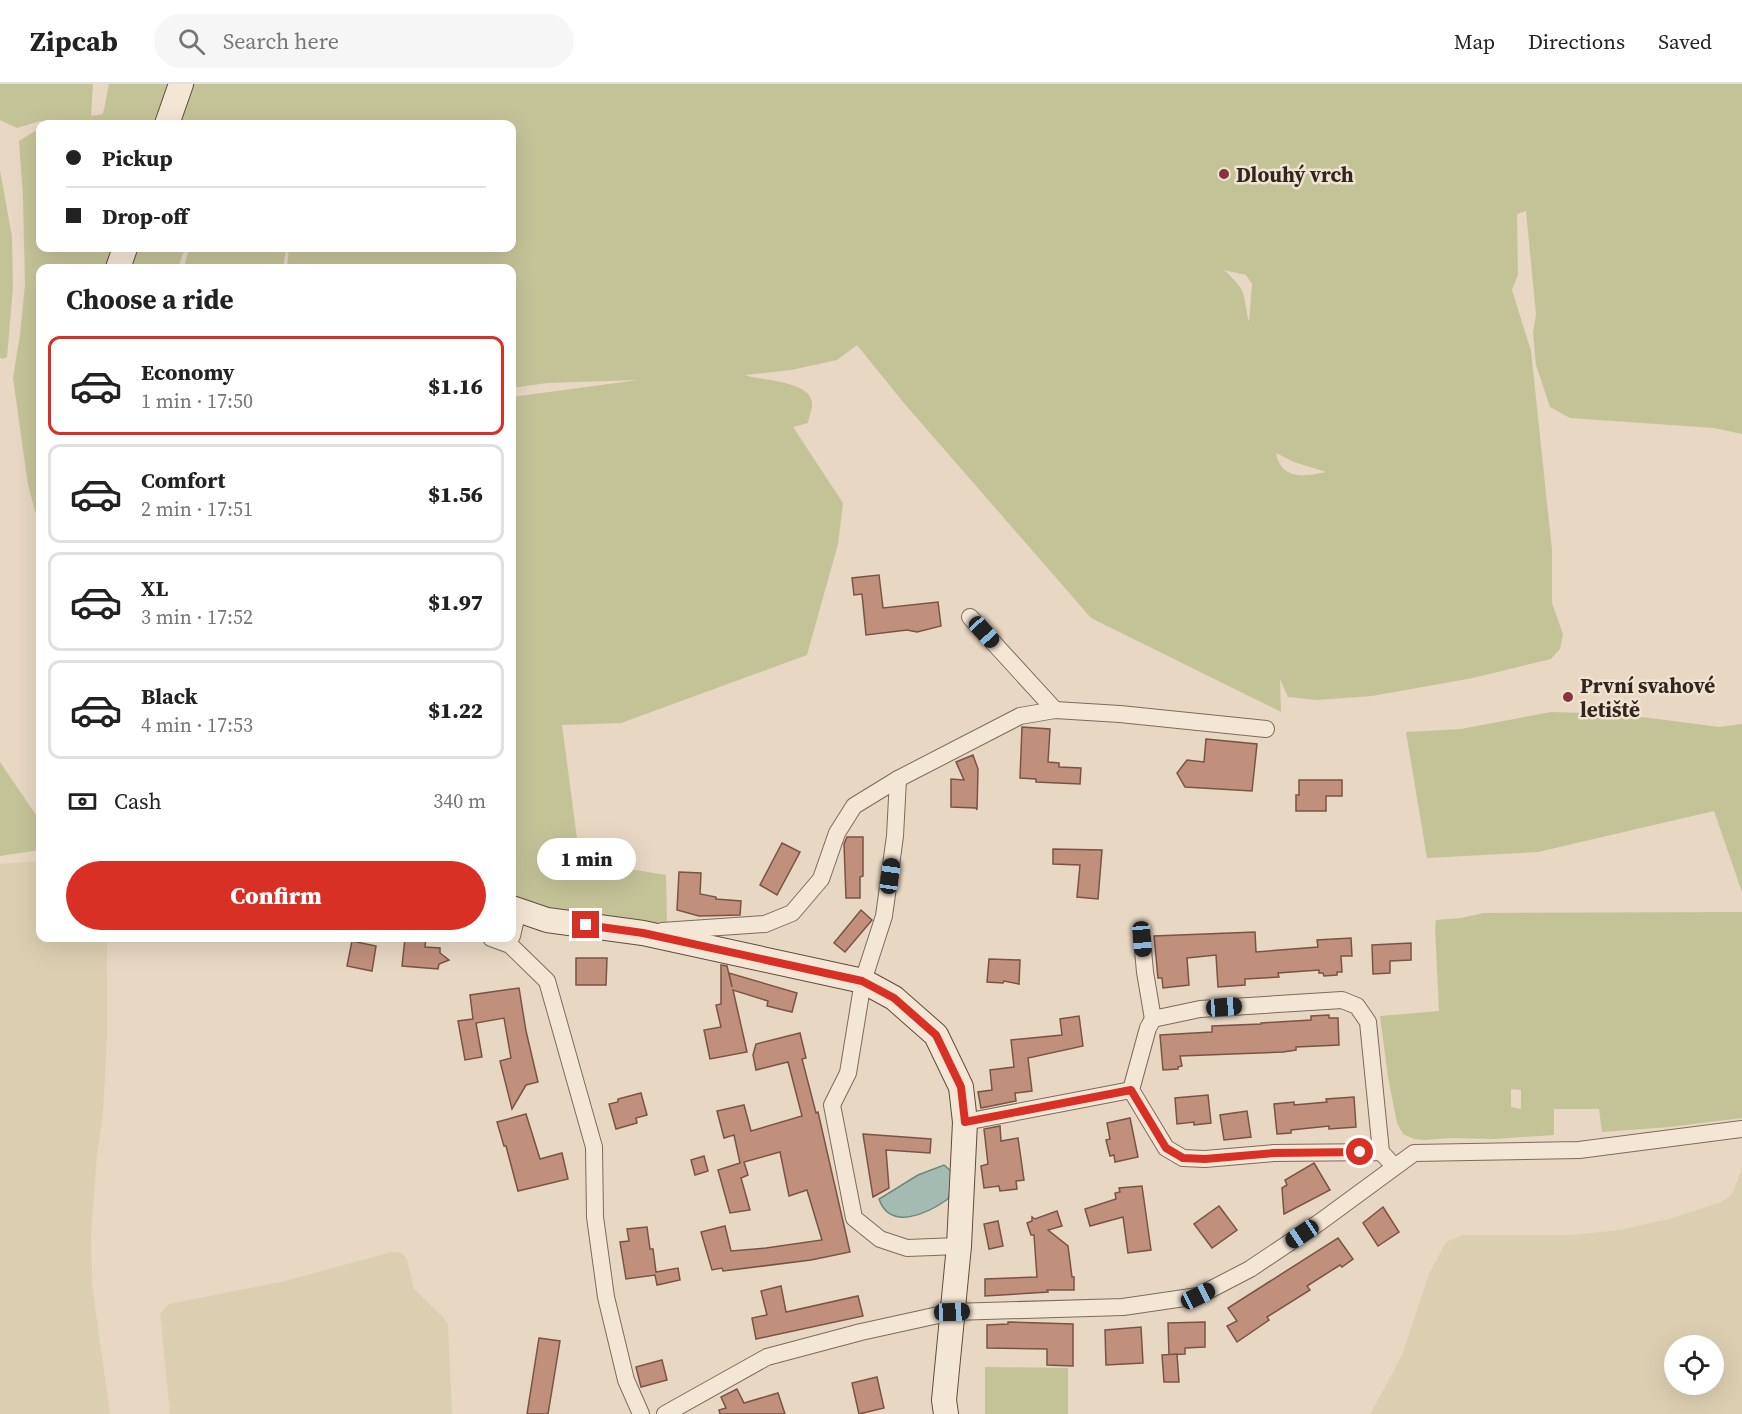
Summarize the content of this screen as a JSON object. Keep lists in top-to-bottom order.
{
  "places": ["Dlouhý vrch", "První svahové letiště"],
  "page": {
    "header": "Zipcab",
    "search": "Search here",
    "nav": ["Map", "Directions", "Saved"],
    "banner": ["Pickup", "Drop-off"],
    "heading": "Choose a ride",
    "list": [
      {
        "name": "Economy",
        "note": "1 min · 17:50",
        "value": "$1.16"
      },
      {
        "name": "Comfort",
        "note": "2 min · 17:51",
        "value": "$1.56"
      },
      {
        "name": "XL",
        "note": "3 min · 17:52",
        "value": "$1.97"
      },
      {
        "name": "Black",
        "note": "4 min · 17:53",
        "value": "$1.22"
      }
    ],
    "pay": ["Cash", "340 m"],
    "bubble": "1 min",
    "buttons": "Confirm"
  }
}
